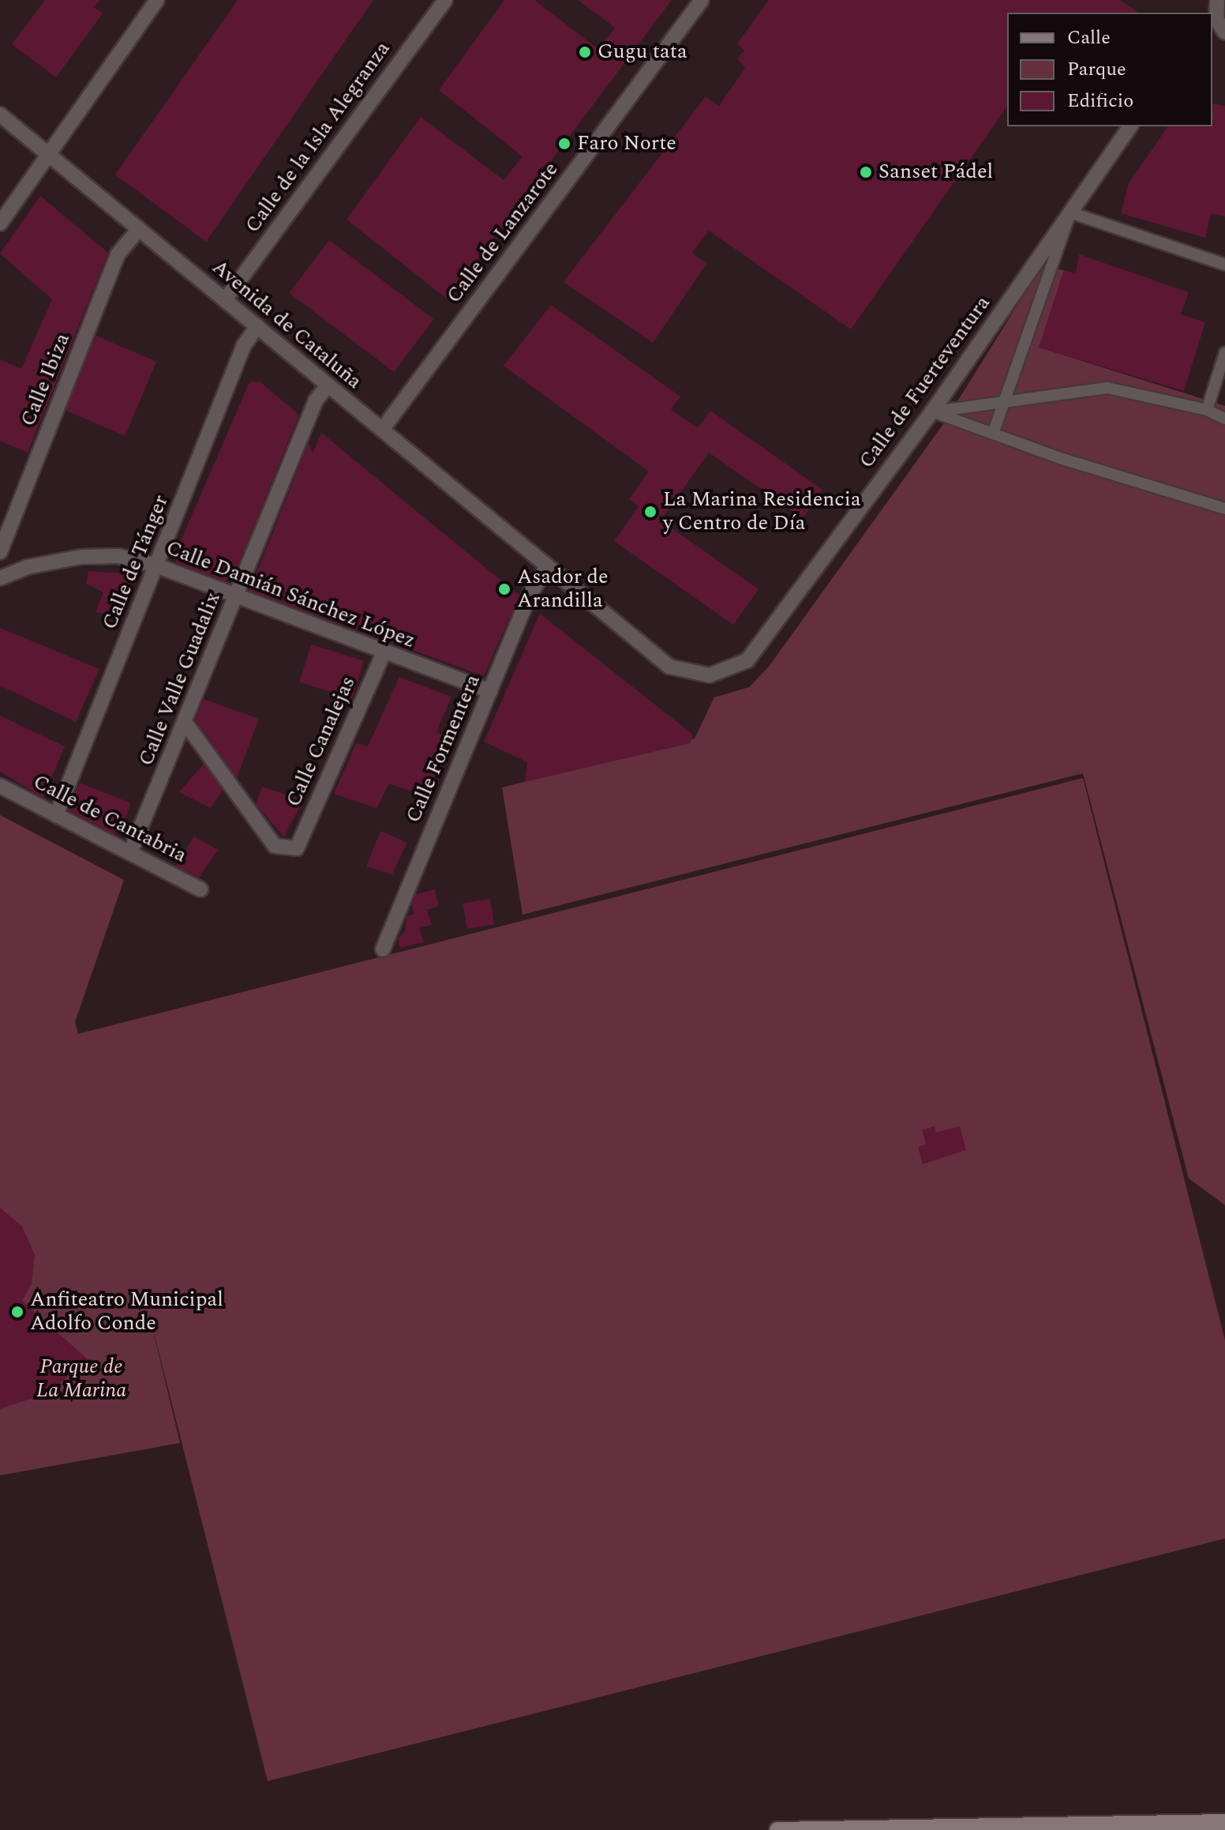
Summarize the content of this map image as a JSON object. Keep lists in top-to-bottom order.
{
  "streets": {
    "street": [
      "Calle de la Isla Alegranza",
      "Calle de Lanzarote",
      "Avenida de Cataluña",
      "Calle Ibiza",
      "Calle de Fuerteventura",
      "Calle de Tánger",
      "Calle Damián Sánchez López",
      "Calle Valle Guadalix",
      "Calle Canalejas",
      "Calle Formentera",
      "Calle de Cantabria"
    ]
  },
  "crossings": [
    ["Calle de la Isla Alegranza", "Avenida de Cataluña"],
    ["Calle de Lanzarote", "Avenida de Cataluña"],
    ["Avenida de Cataluña", "Calle Ibiza"],
    ["Avenida de Cataluña", "Calle de Fuerteventura"],
    ["Avenida de Cataluña", "Calle de Tánger"],
    ["Avenida de Cataluña", "Calle Valle Guadalix"],
    ["Avenida de Cataluña", "Calle Formentera"],
    ["Calle de Tánger", "Calle Damián Sánchez López"],
    ["Calle de Tánger", "Calle de Cantabria"],
    ["Calle Damián Sánchez López", "Calle Valle Guadalix"],
    ["Calle Damián Sánchez López", "Calle Canalejas"],
    ["Calle Damián Sánchez López", "Calle Formentera"],
    ["Calle Valle Guadalix", "Calle Canalejas"],
    ["Calle Valle Guadalix", "Calle de Cantabria"]
  ],
  "parks": ["Parque de La Marina"],
  "places": [
    "Gugu tata",
    "Faro Norte",
    "Sanset Pádel",
    "La Marina Residencia y Centro de Día",
    "Asador de Arandilla",
    "Anfiteatro Municipal Adolfo Conde"
  ],
  "legend": ["Calle", "Parque", "Edificio"]
}
